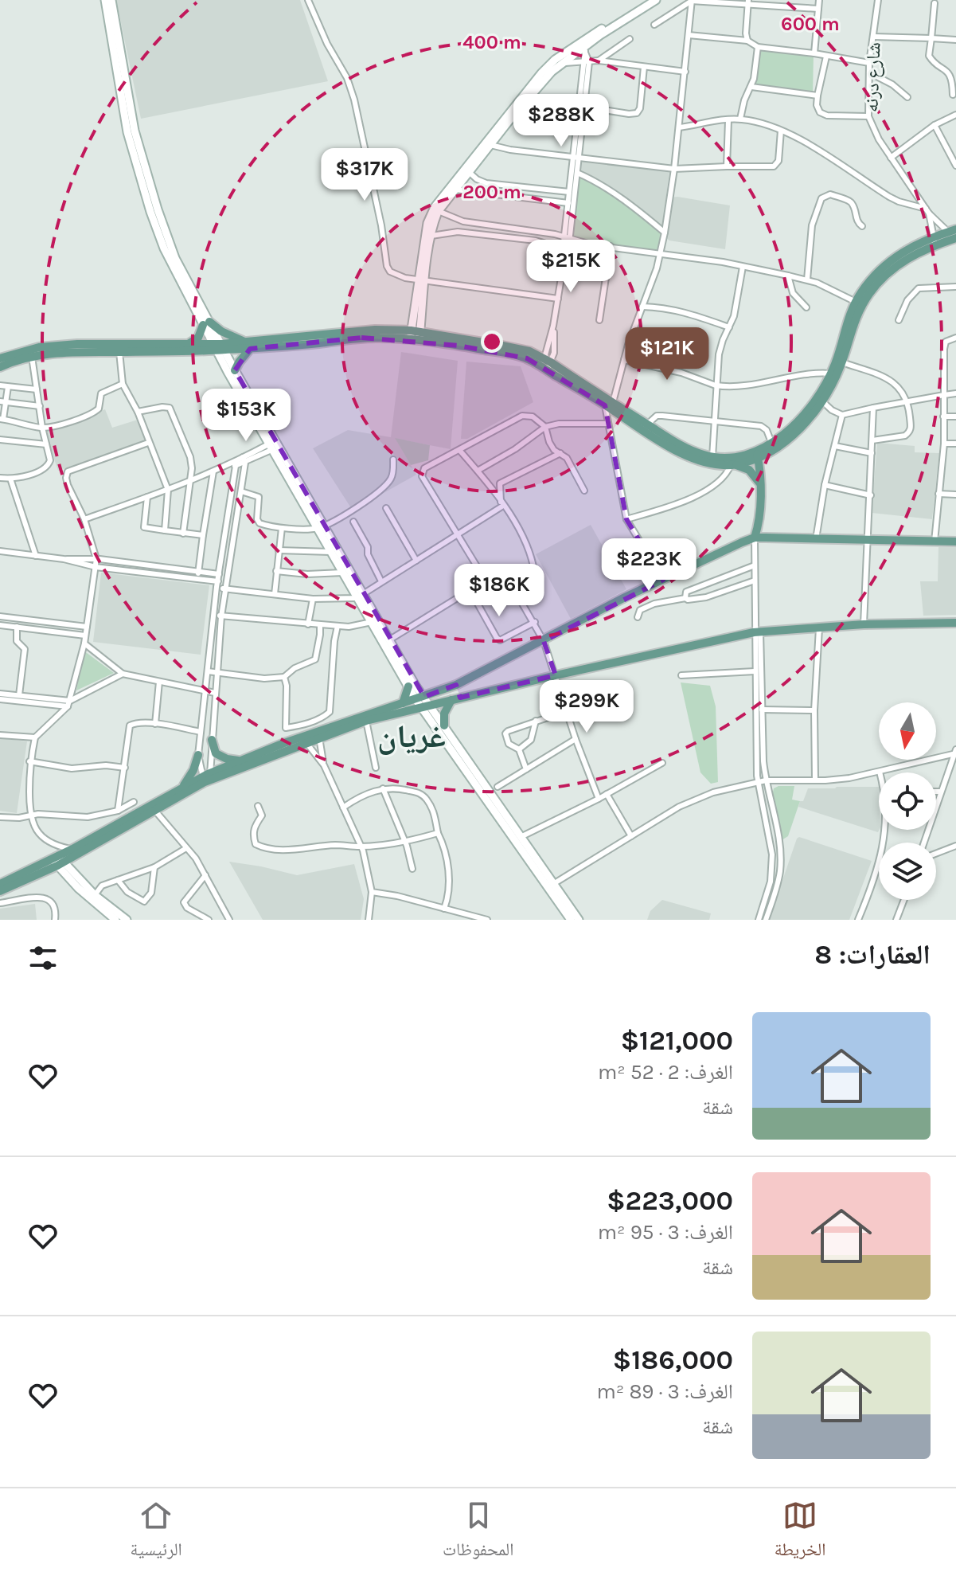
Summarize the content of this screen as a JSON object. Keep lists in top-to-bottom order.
{
  "streets": {
    "street": ["شارع درنه"]
  },
  "districts": ["غريان"],
  "north": "bottom",
  "page": {
    "price": [
      "$288K",
      "$317K",
      "$215K",
      "$121K",
      "$153K",
      "$223K",
      "$186K",
      "$299K"
    ],
    "heading": "العقارات: 8",
    "list": [
      {
        "name": "$121,000",
        "note": "الغرف: 2 · 52 m² · شقة"
      },
      {
        "name": "$223,000",
        "note": "الغرف: 3 · 95 m² · شقة"
      },
      {
        "name": "$186,000",
        "note": "الغرف: 3 · 89 m² · شقة"
      }
    ],
    "tabs": ["الخريطة", "المحفوظات", "الرئيسية"]
  },
  "rings": ["600 m", "400 m", "200 m"]
}
